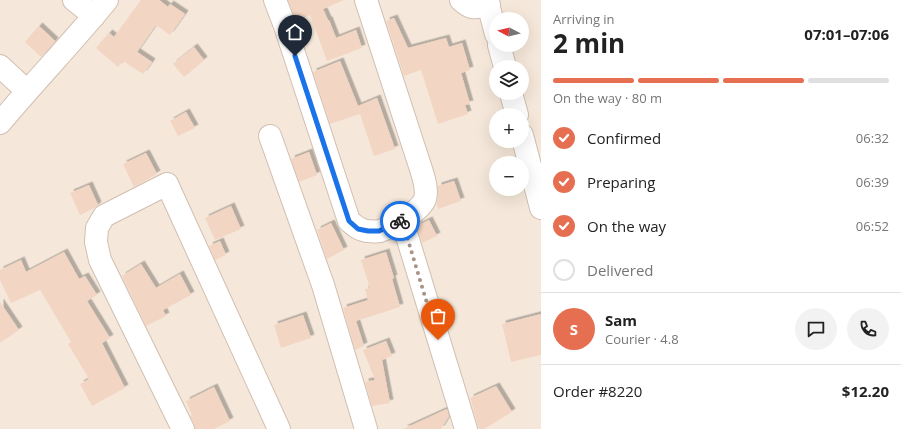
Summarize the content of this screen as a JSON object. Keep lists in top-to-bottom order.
{
  "north": "left",
  "page": {
    "heading": ["2 min", "Arriving in", "07:01–07:06"],
    "panel": [
      "Sam",
      "Courier · 4.8",
      "Order #8220",
      "$12.20"
    ],
    "map_buttons": ["+", "−"],
    "bar": "On the way · 80 m",
    "list": [
      ["Confirmed", "06:32"],
      ["Preparing", "06:39"],
      ["On the way", "06:52"],
      "Delivered"
    ],
    "round": "S"
  }
}
